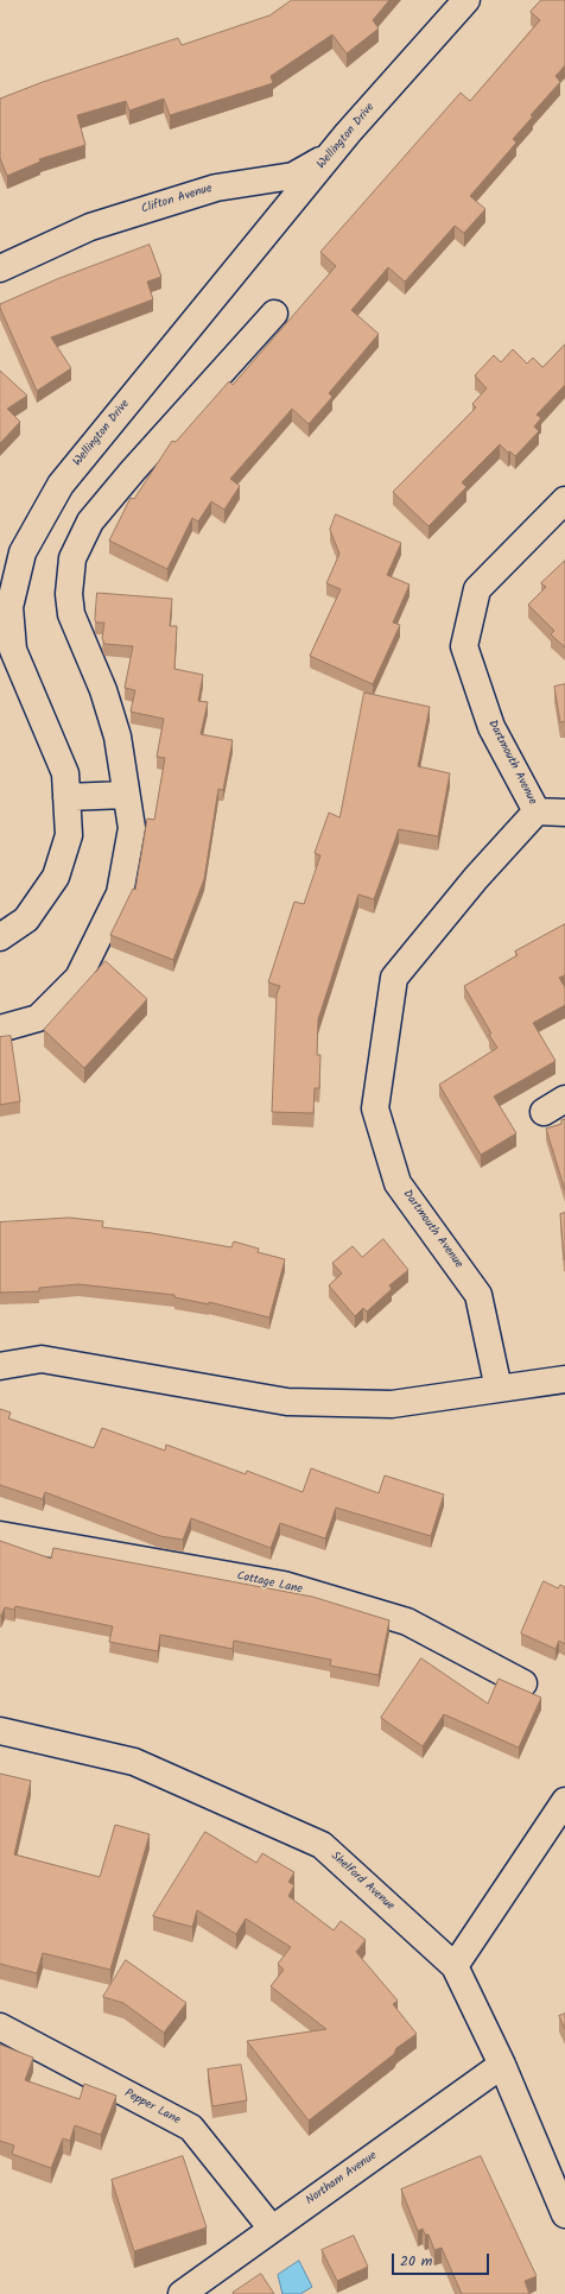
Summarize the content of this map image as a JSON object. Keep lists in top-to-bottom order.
{
  "streets": {
    "street": [
      "Wellington Drive",
      "Clifton Avenue",
      "Dartmouth Avenue",
      "Cottage Lane",
      "Shelford Avenue",
      "Pepper Lane",
      "Northam Avenue"
    ]
  },
  "crossings": [
    ["Wellington Drive", "Clifton Avenue"],
    ["Shelford Avenue", "Northam Avenue"],
    ["Pepper Lane", "Northam Avenue"]
  ],
  "scale_bar": "20 m"
}
